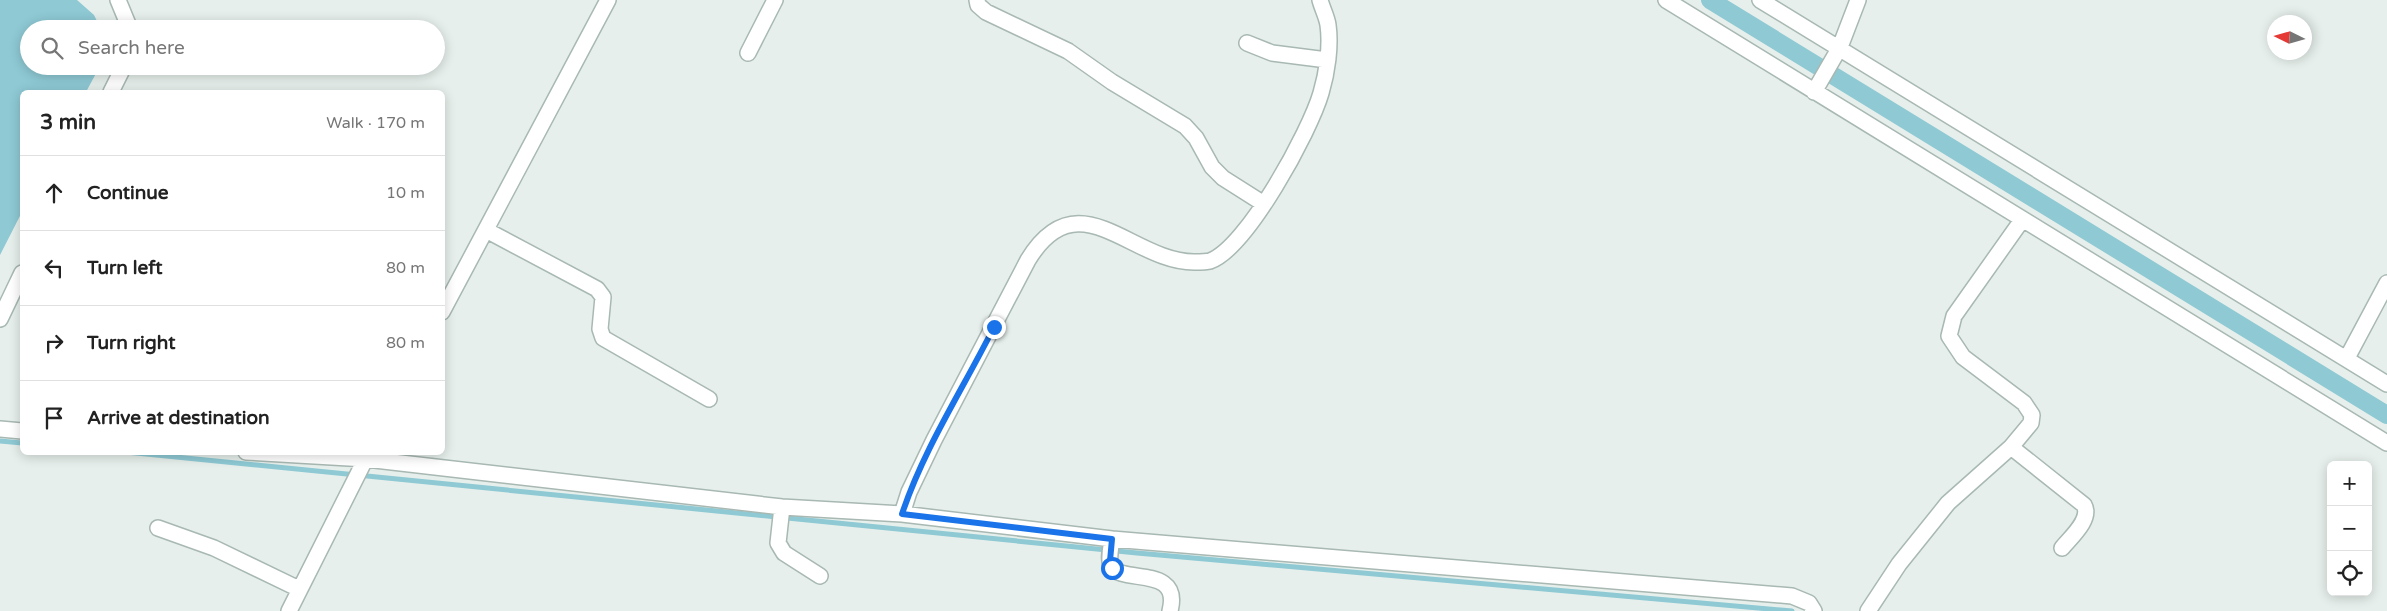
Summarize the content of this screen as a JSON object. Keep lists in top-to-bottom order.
{
  "north": "left",
  "page": {
    "search": "Search here",
    "heading": ["3 min", "Walk · 170 m"],
    "list": [
      ["Continue", "10 m"],
      ["Turn left", "80 m"],
      ["Turn right", "80 m"],
      "Arrive at destination"
    ],
    "map_buttons": ["+", "−"]
  }
}
